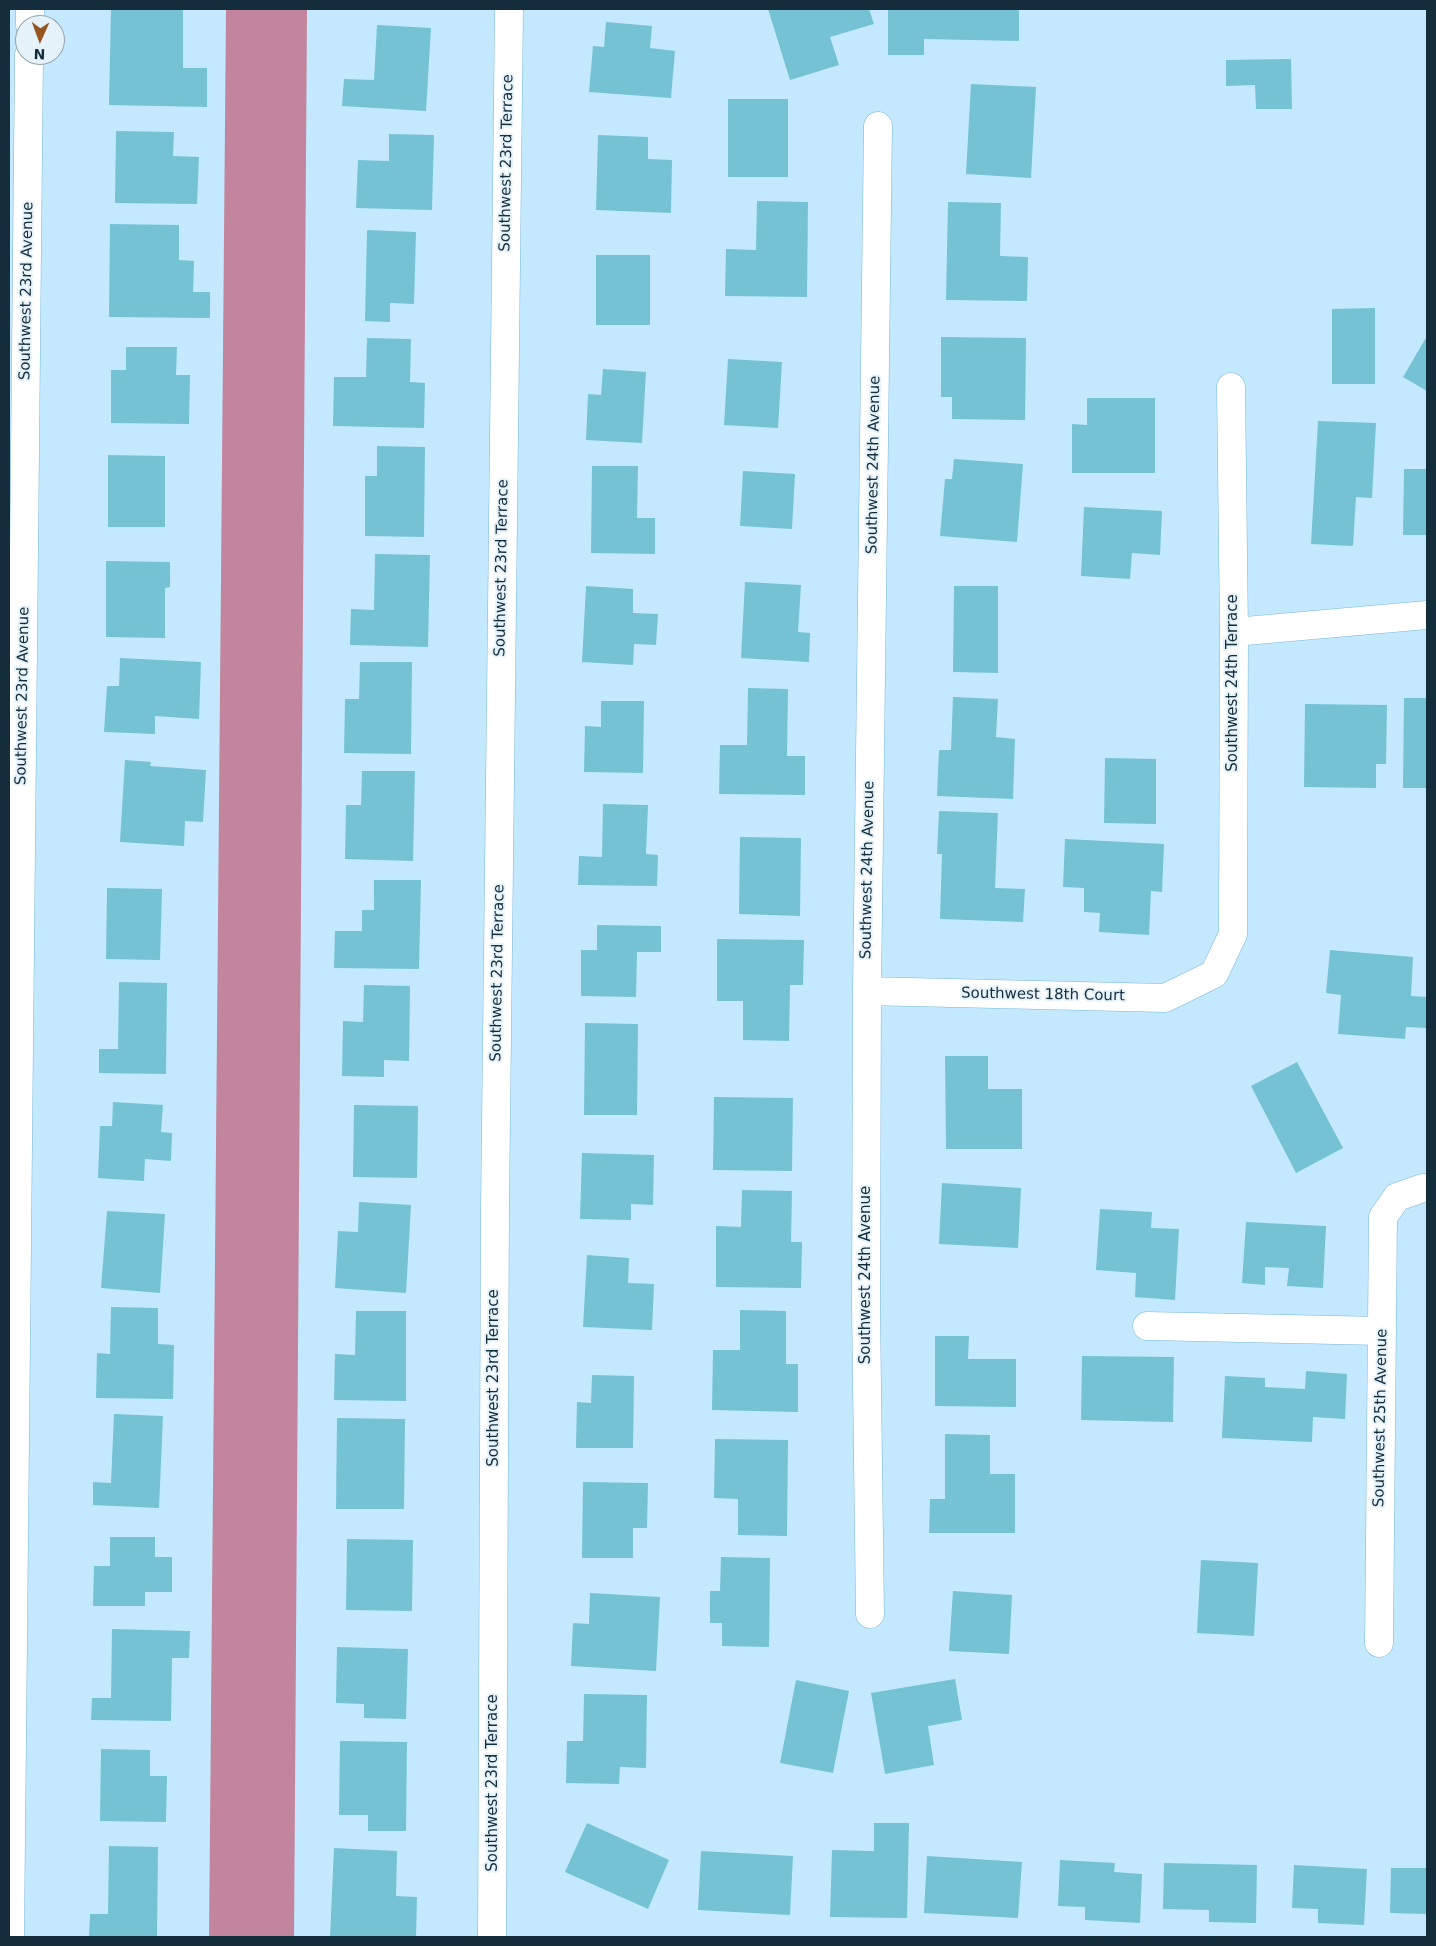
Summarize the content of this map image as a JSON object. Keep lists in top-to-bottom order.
{
  "streets": {
    "street": [
      "Southwest 23rd Terrace",
      "Southwest 23rd Avenue",
      "Southwest 24th Avenue",
      "Southwest 24th Terrace",
      "Southwest 18th Court",
      "Southwest 25th Avenue"
    ]
  },
  "crossings": [
    ["Southwest 24th Avenue", "Southwest 18th Court"],
    ["Southwest 24th Terrace", "Southwest 18th Court"]
  ],
  "north": "bottom"
}
